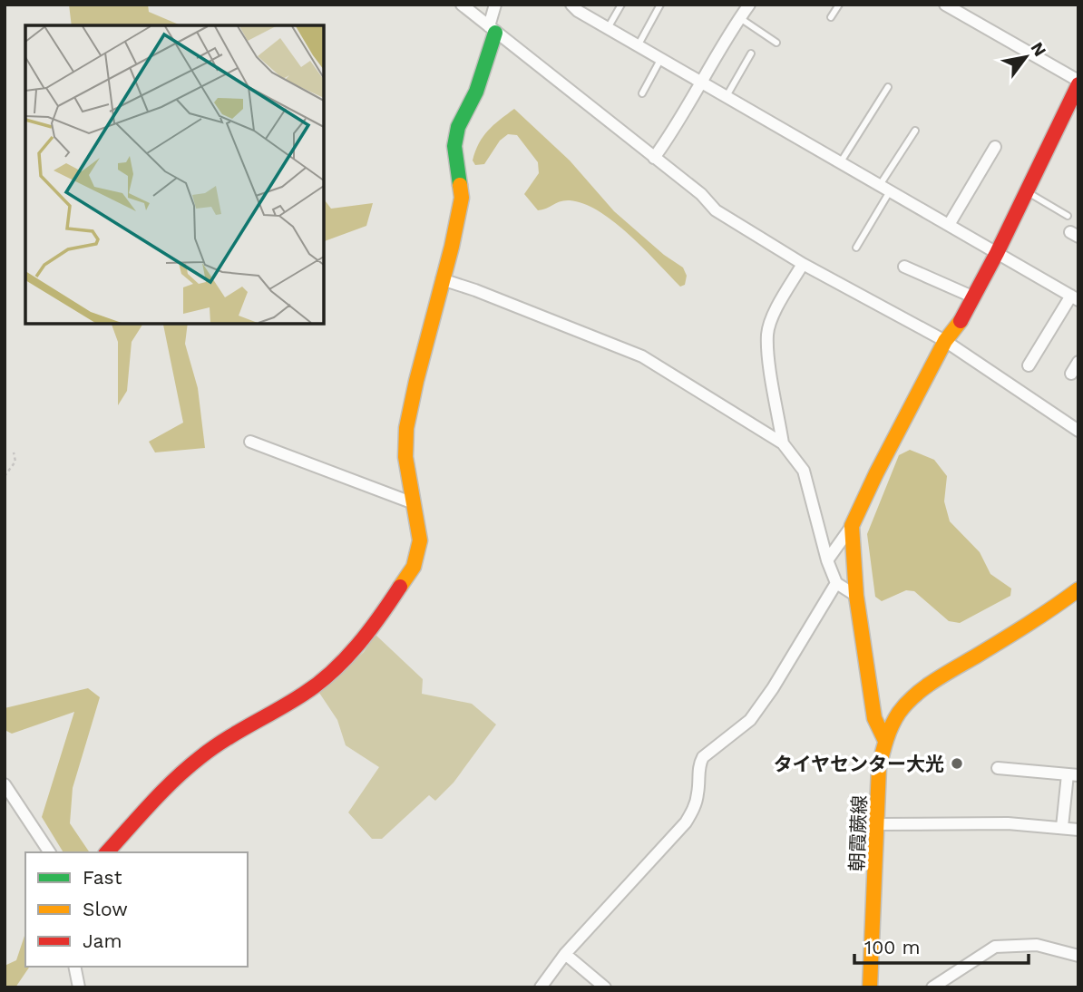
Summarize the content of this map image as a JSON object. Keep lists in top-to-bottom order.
{
  "streets": {
    "street": ["朝霞蕨線"]
  },
  "places": ["タイヤセンター大光"],
  "legend": ["Fast", "Slow", "Jam"],
  "scale_bar": "100 m",
  "north": "top right"
}
